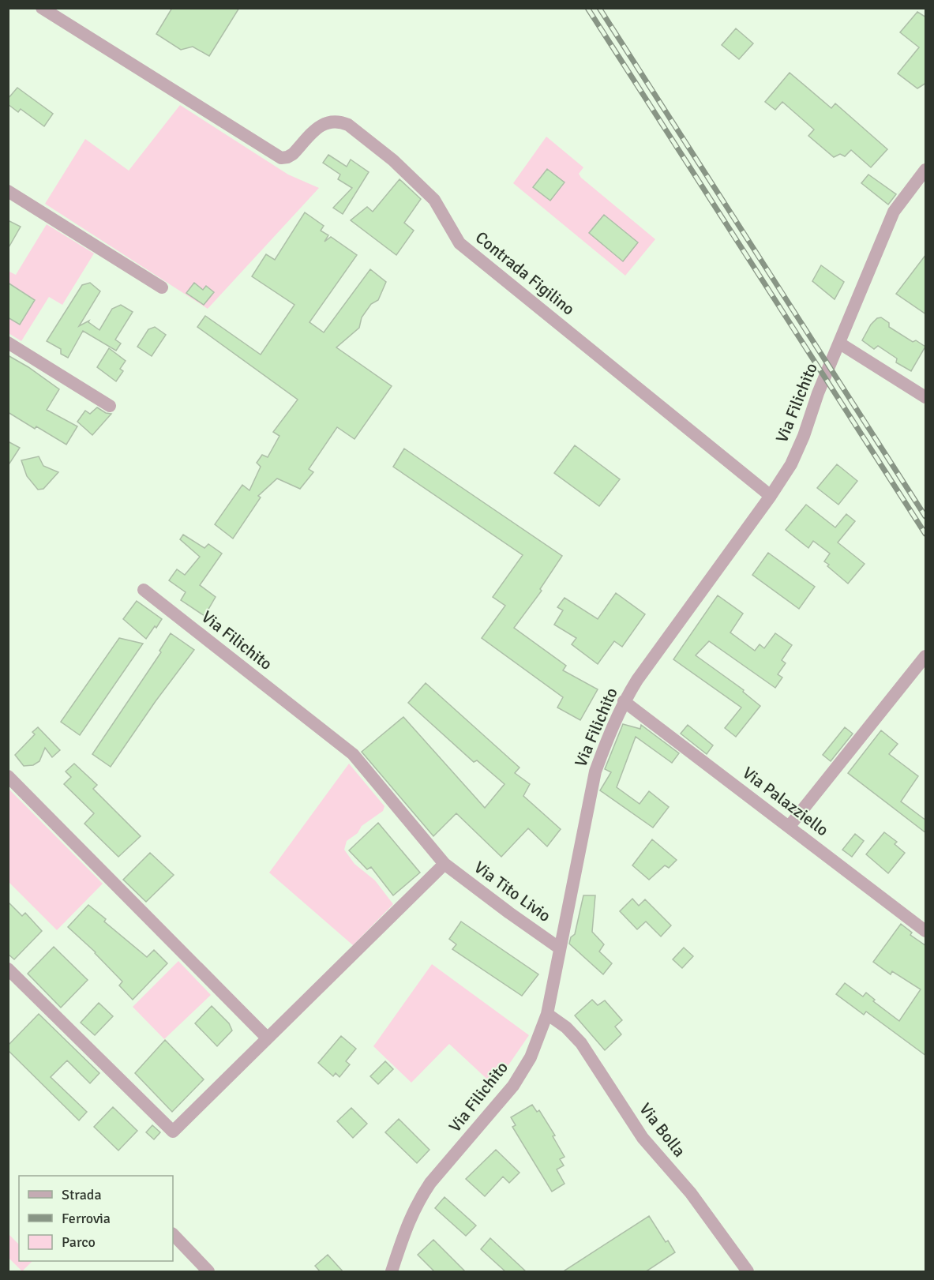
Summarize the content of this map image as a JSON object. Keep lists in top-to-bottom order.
{
  "streets": {
    "street": [
      "Contrada Figilino",
      "Via Filichito",
      "Via Palazziello",
      "Via Tito Livio",
      "Via Bolla"
    ]
  },
  "crossings": [
    ["Contrada Figilino", "Via Filichito"],
    ["Via Filichito", "Via Palazziello"],
    ["Via Filichito", "Via Tito Livio"],
    ["Via Filichito", "Via Bolla"]
  ],
  "legend": ["Strada", "Ferrovia", "Parco"]
}
